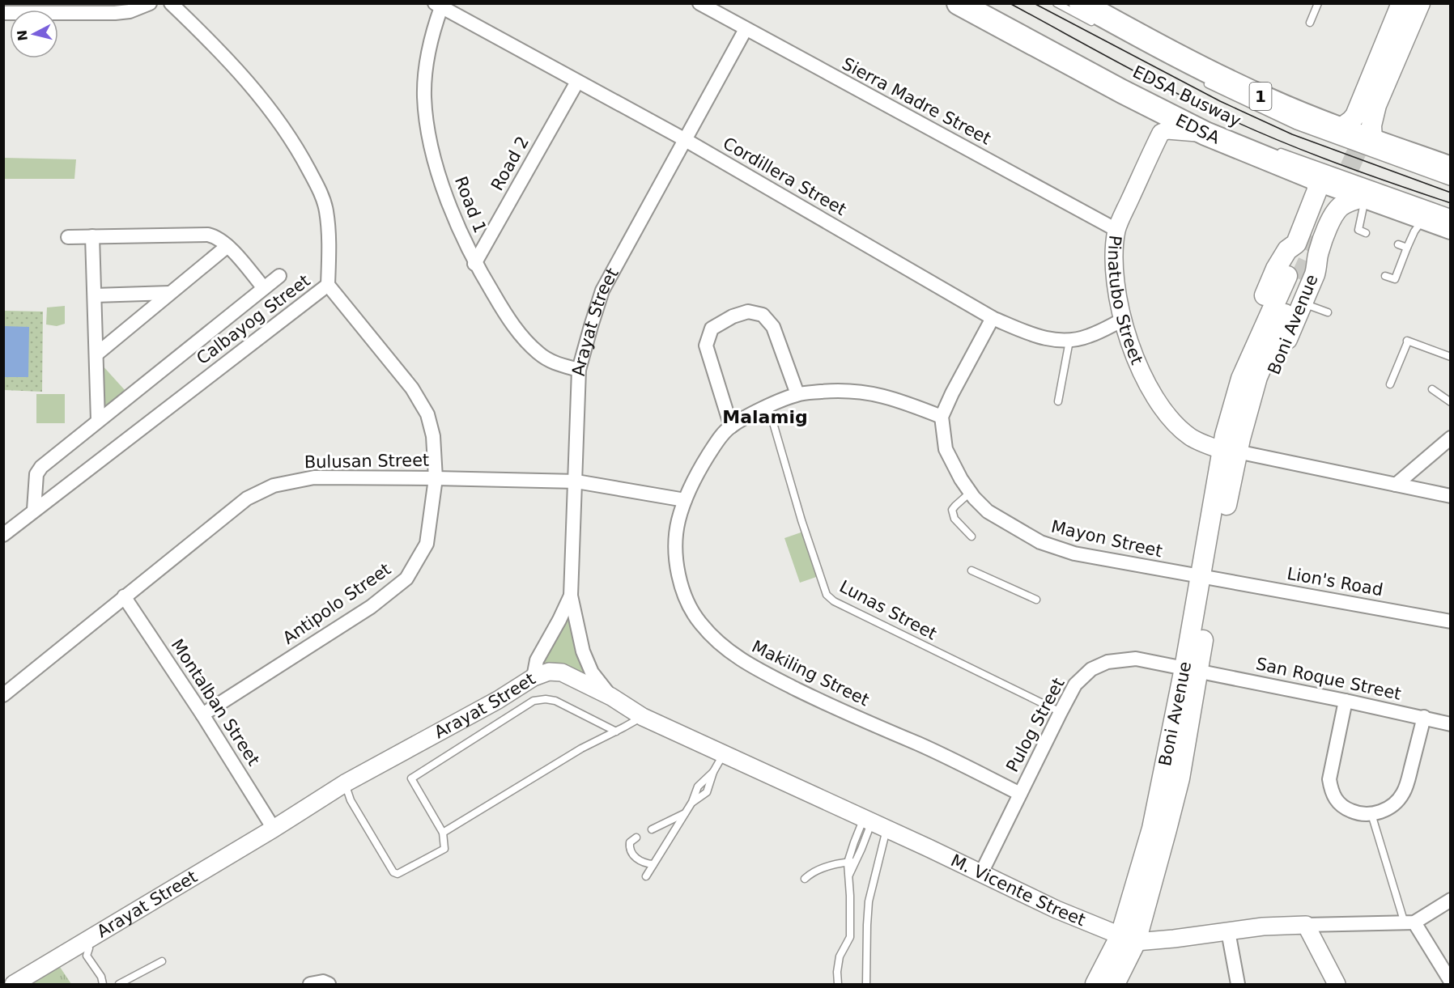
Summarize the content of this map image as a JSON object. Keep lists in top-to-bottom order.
{
  "streets": {
    "highway": ["1", "EDSA"],
    "main road": ["Boni Avenue"],
    "street": [
      "Sierra Madre Street",
      "Road 2",
      "Cordillera Street",
      "Road 1",
      "Pinatubo Street",
      "Calbayog Street",
      "Arayat Street",
      "Bulusan Street",
      "Mayon Street",
      "Lion's Road",
      "Antipolo Street",
      "Makiling Street",
      "San Roque Street",
      "Montalban Street",
      "Pulog Street",
      "M. Vicente Street"
    ],
    "lane": ["EDSA Busway", "Lunas Street"]
  },
  "crossings": [
    ["Sierra Madre Street", "Pinatubo Street"],
    ["Sierra Madre Street", "Arayat Street"],
    ["EDSA", "Pinatubo Street"],
    ["EDSA", "Boni Avenue"],
    ["Road 2", "Cordillera Street"],
    ["Road 2", "Road 1"],
    ["Cordillera Street", "Road 1"],
    ["Cordillera Street", "Pinatubo Street"],
    ["Cordillera Street", "Arayat Street"],
    ["Road 1", "Arayat Street"],
    ["Pinatubo Street", "Boni Avenue"],
    ["Calbayog Street", "Antipolo Street"],
    ["Arayat Street", "Bulusan Street"],
    ["Arayat Street", "Montalban Street"],
    ["Arayat Street", "M. Vicente Street"],
    ["Boni Avenue", "Mayon Street"],
    ["Boni Avenue", "Lion's Road"],
    ["Boni Avenue", "San Roque Street"],
    ["Boni Avenue", "Pulog Street"],
    ["Boni Avenue", "M. Vicente Street"],
    ["Bulusan Street", "Antipolo Street"],
    ["Bulusan Street", "Makiling Street"],
    ["Bulusan Street", "Montalban Street"],
    ["Mayon Street", "Lion's Road"],
    ["Mayon Street", "Makiling Street"],
    ["Antipolo Street", "Montalban Street"],
    ["Lunas Street", "Makiling Street"],
    ["Lunas Street", "Pulog Street"],
    ["Makiling Street", "Pulog Street"],
    ["San Roque Street", "Pulog Street"],
    ["Pulog Street", "M. Vicente Street"]
  ],
  "districts": ["Malamig"],
  "north": "left"
}
